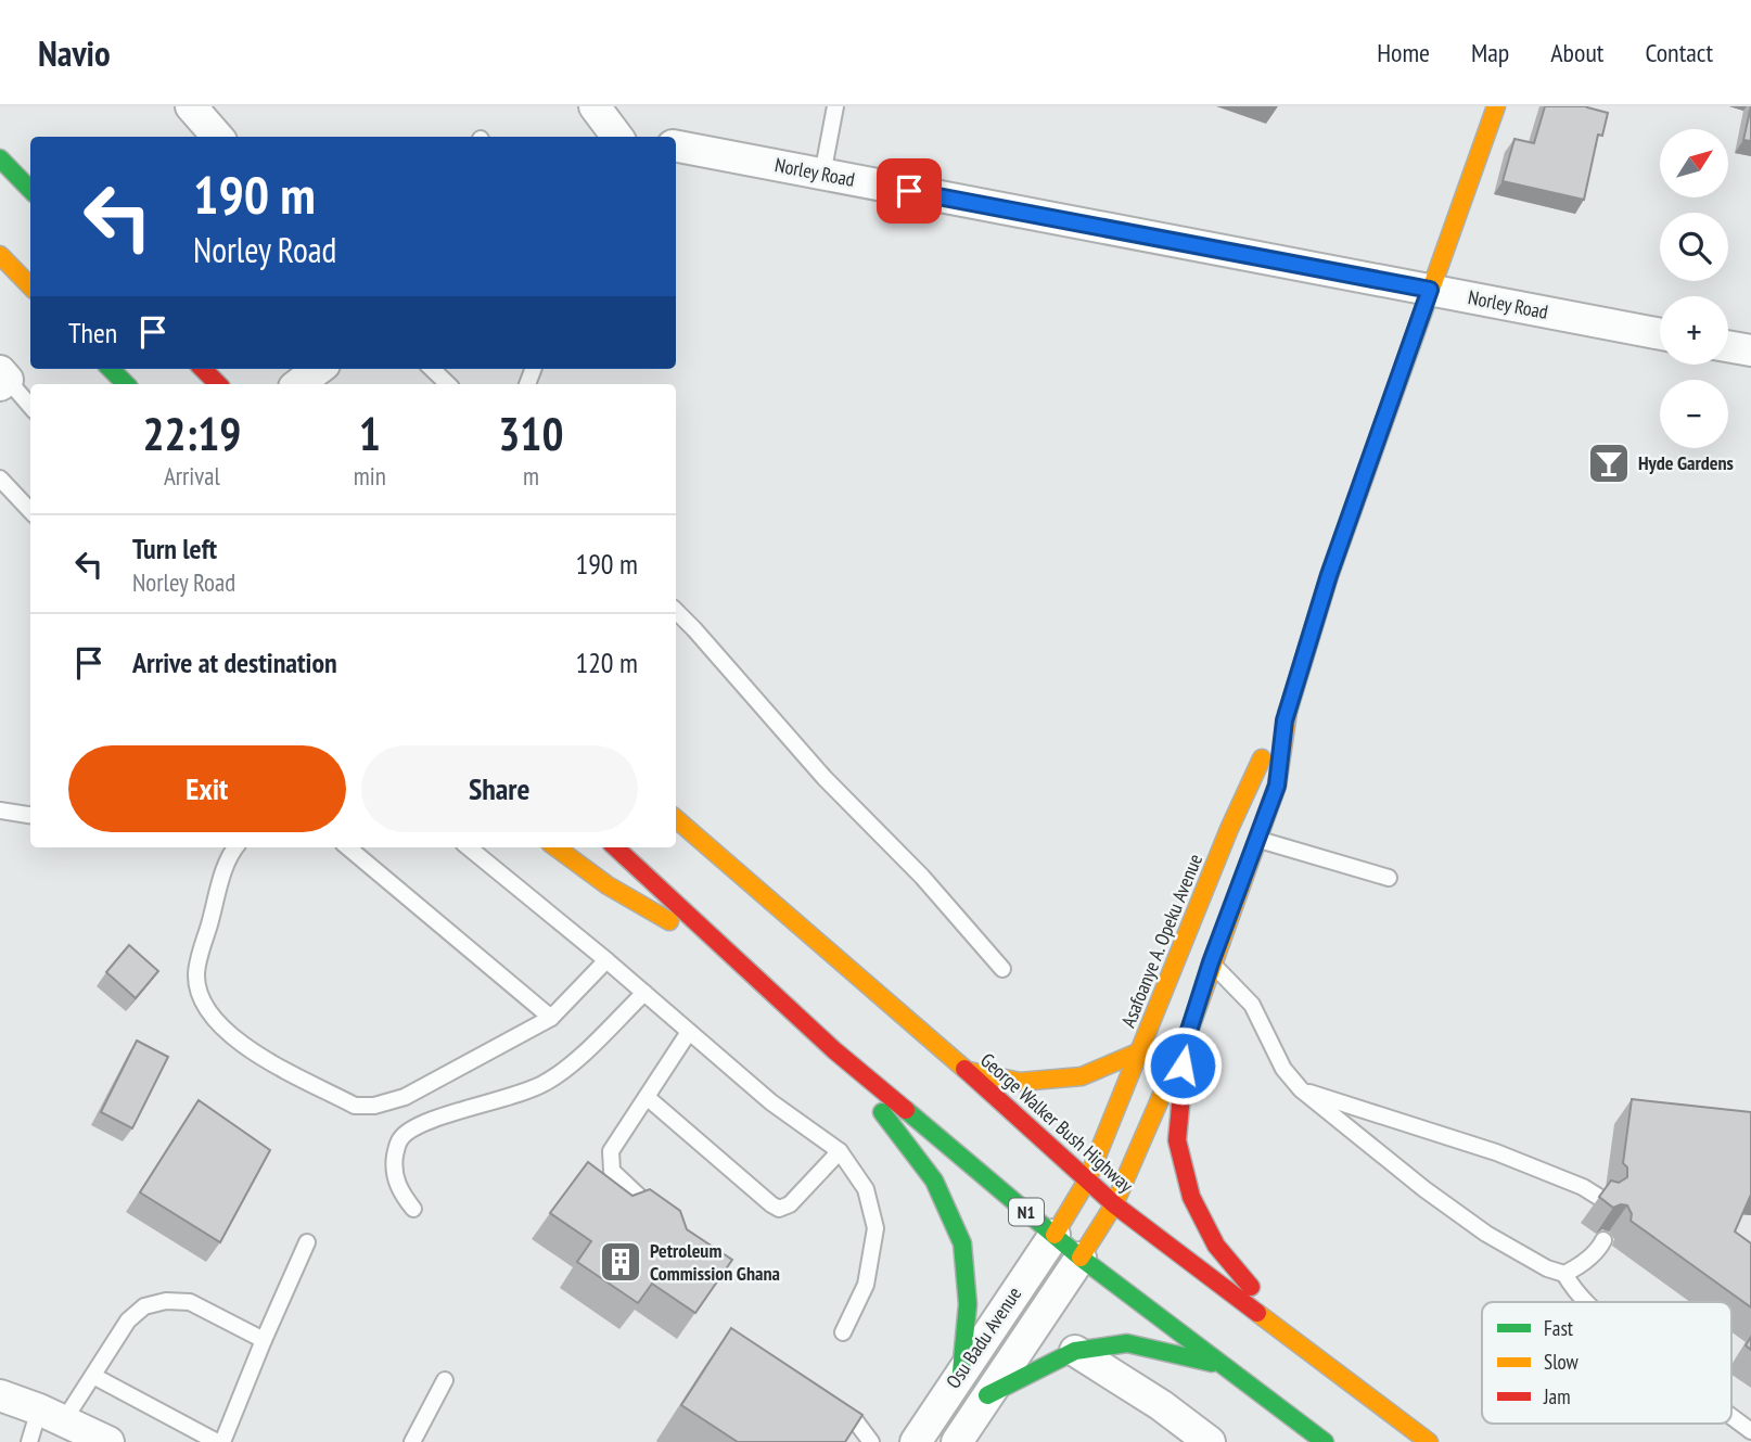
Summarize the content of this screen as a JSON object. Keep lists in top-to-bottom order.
{
  "streets": {
    "main road": ["Asafoanye A. Opeku Avenue", "George Walker Bush Highway", "N1"],
    "street": ["Norley Road", "Osu Badu Avenue"]
  },
  "crossings": [
    ["Norley Road", "Asafoanye A. Opeku Avenue"],
    ["Asafoanye A. Opeku Avenue", "George Walker Bush Highway"],
    ["Asafoanye A. Opeku Avenue", "N1"],
    ["Asafoanye A. Opeku Avenue", "Osu Badu Avenue"],
    ["N1", "Osu Badu Avenue"]
  ],
  "places": {
    "bar": ["Hyde Gardens"],
    "building": ["Petroleum Commission Ghana"]
  },
  "legend": ["Fast", "Slow", "Jam"],
  "north": "top right",
  "page": {
    "header": "Navio",
    "nav": [
      "Home",
      "Map",
      "About",
      "Contact"
    ],
    "map_buttons": ["+", "−"],
    "turn": ["190 m", "Norley Road"],
    "then": "Then",
    "eta": [
      "22:19",
      "Arrival",
      "1",
      "min",
      "310",
      "m"
    ],
    "list": [
      {
        "name": "Turn left",
        "note": "Norley Road",
        "value": "190 m"
      },
      {
        "name": "Arrive at destination",
        "value": "120 m"
      }
    ],
    "buttons": ["Exit", "Share"]
  }
}
